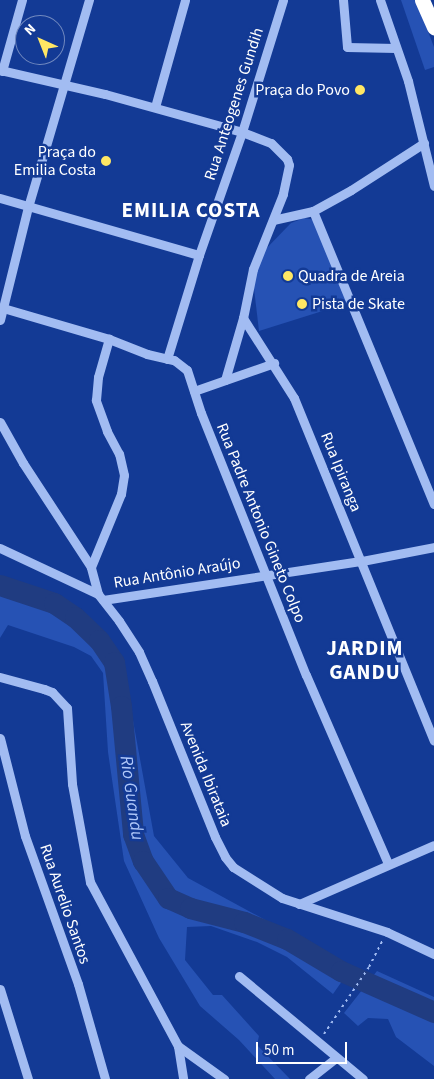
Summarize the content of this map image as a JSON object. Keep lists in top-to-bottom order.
{
  "streets": {
    "street": [
      "Rua Anteogenes Gundih",
      "Rua Ipiranga",
      "Rua Padre Antonio Gineto Colpo",
      "Rua Antônio Araújo",
      "Avenida Ibirataia",
      "Rua Aurelio Santos"
    ]
  },
  "crossings": [
    ["Rua Anteogenes Gundih", "Rua Padre Antonio Gineto Colpo"],
    ["Rua Ipiranga", "Rua Antônio Araújo"],
    ["Rua Padre Antonio Gineto Colpo", "Rua Antônio Araújo"],
    ["Rua Antônio Araújo", "Avenida Ibirataia"]
  ],
  "districts": ["EMILIA COSTA", "JARDIM GANDU"],
  "water": ["Rio Guandu"],
  "places": [
    "Praça do Povo",
    "Praça do Emilia Costa",
    "Quadra de Areia",
    "Pista de Skate"
  ],
  "scale_bar": "50 m",
  "north": "top left"
}
